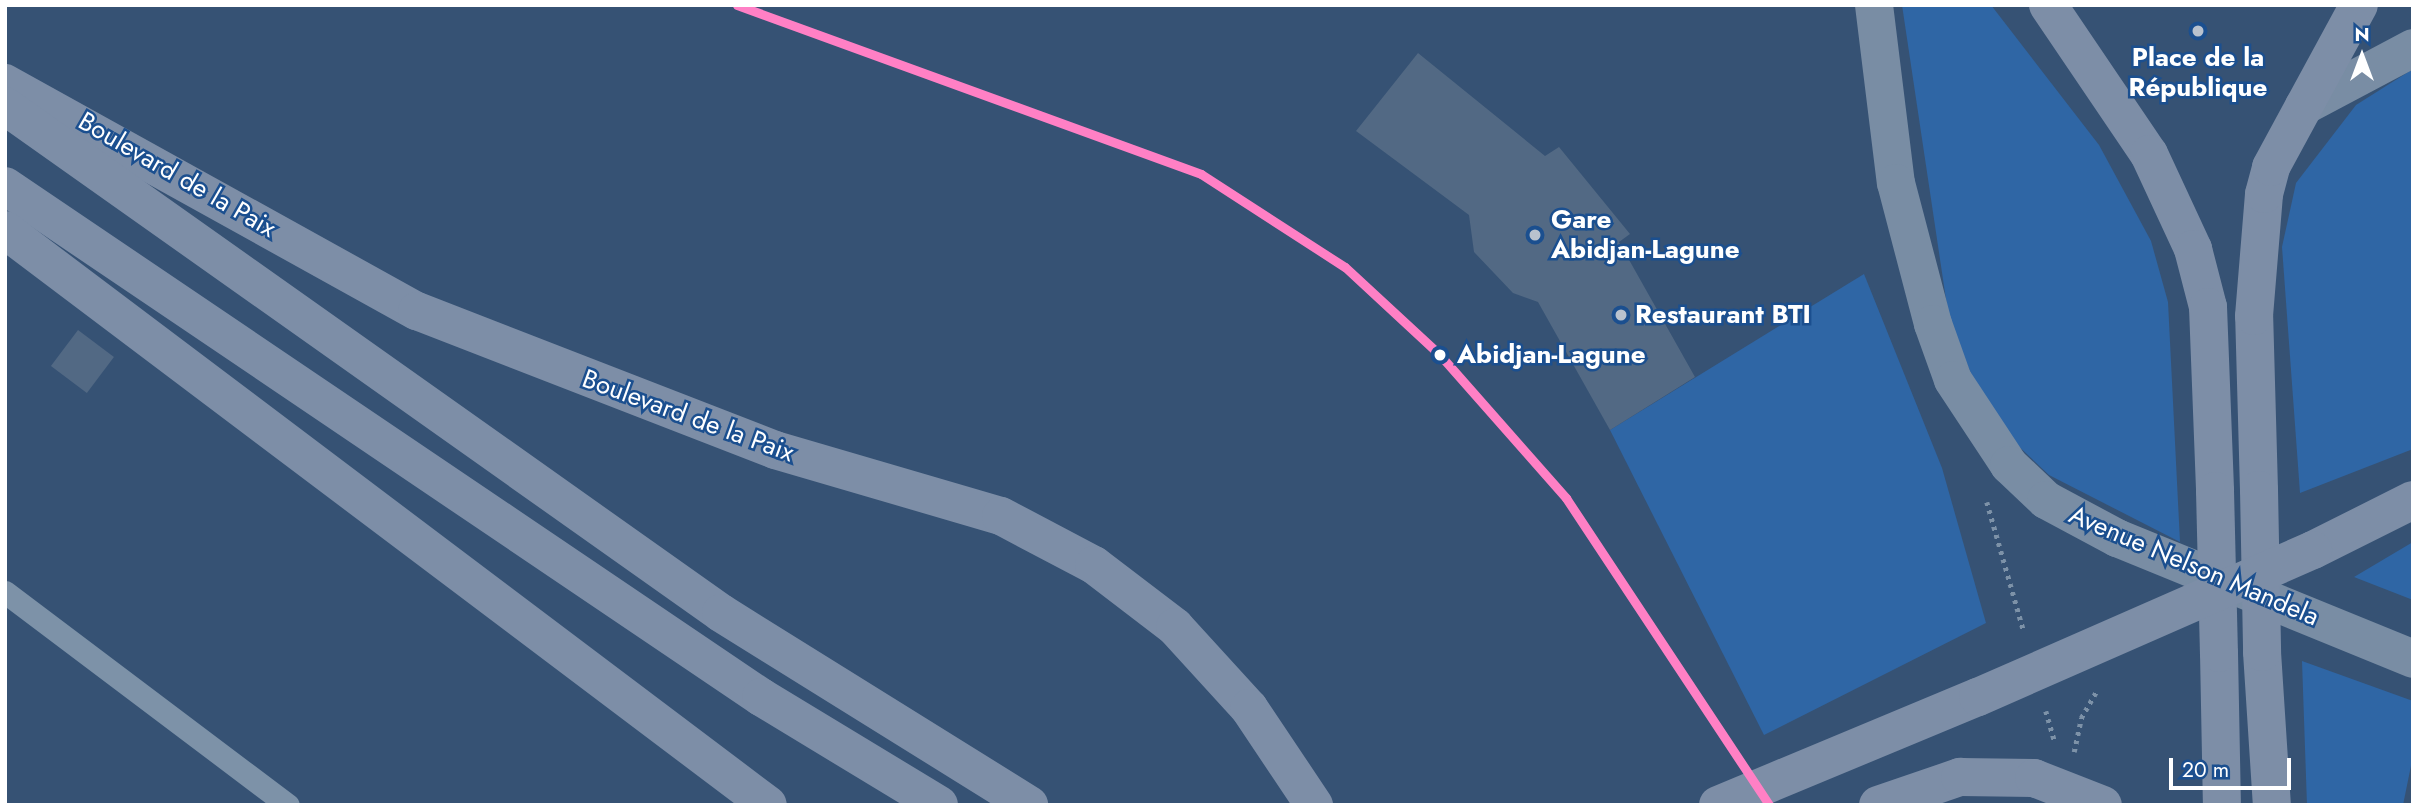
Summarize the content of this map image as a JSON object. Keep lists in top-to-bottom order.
{
  "streets": {
    "main road": ["Boulevard de la Paix", "Avenue Nelson Mandela"]
  },
  "places": [
    "Place de la République",
    "Gare Abidjan-Lagune",
    "Restaurant BTI",
    "Abidjan-Lagune"
  ],
  "scale_bar": "20 m",
  "north": "top"
}
